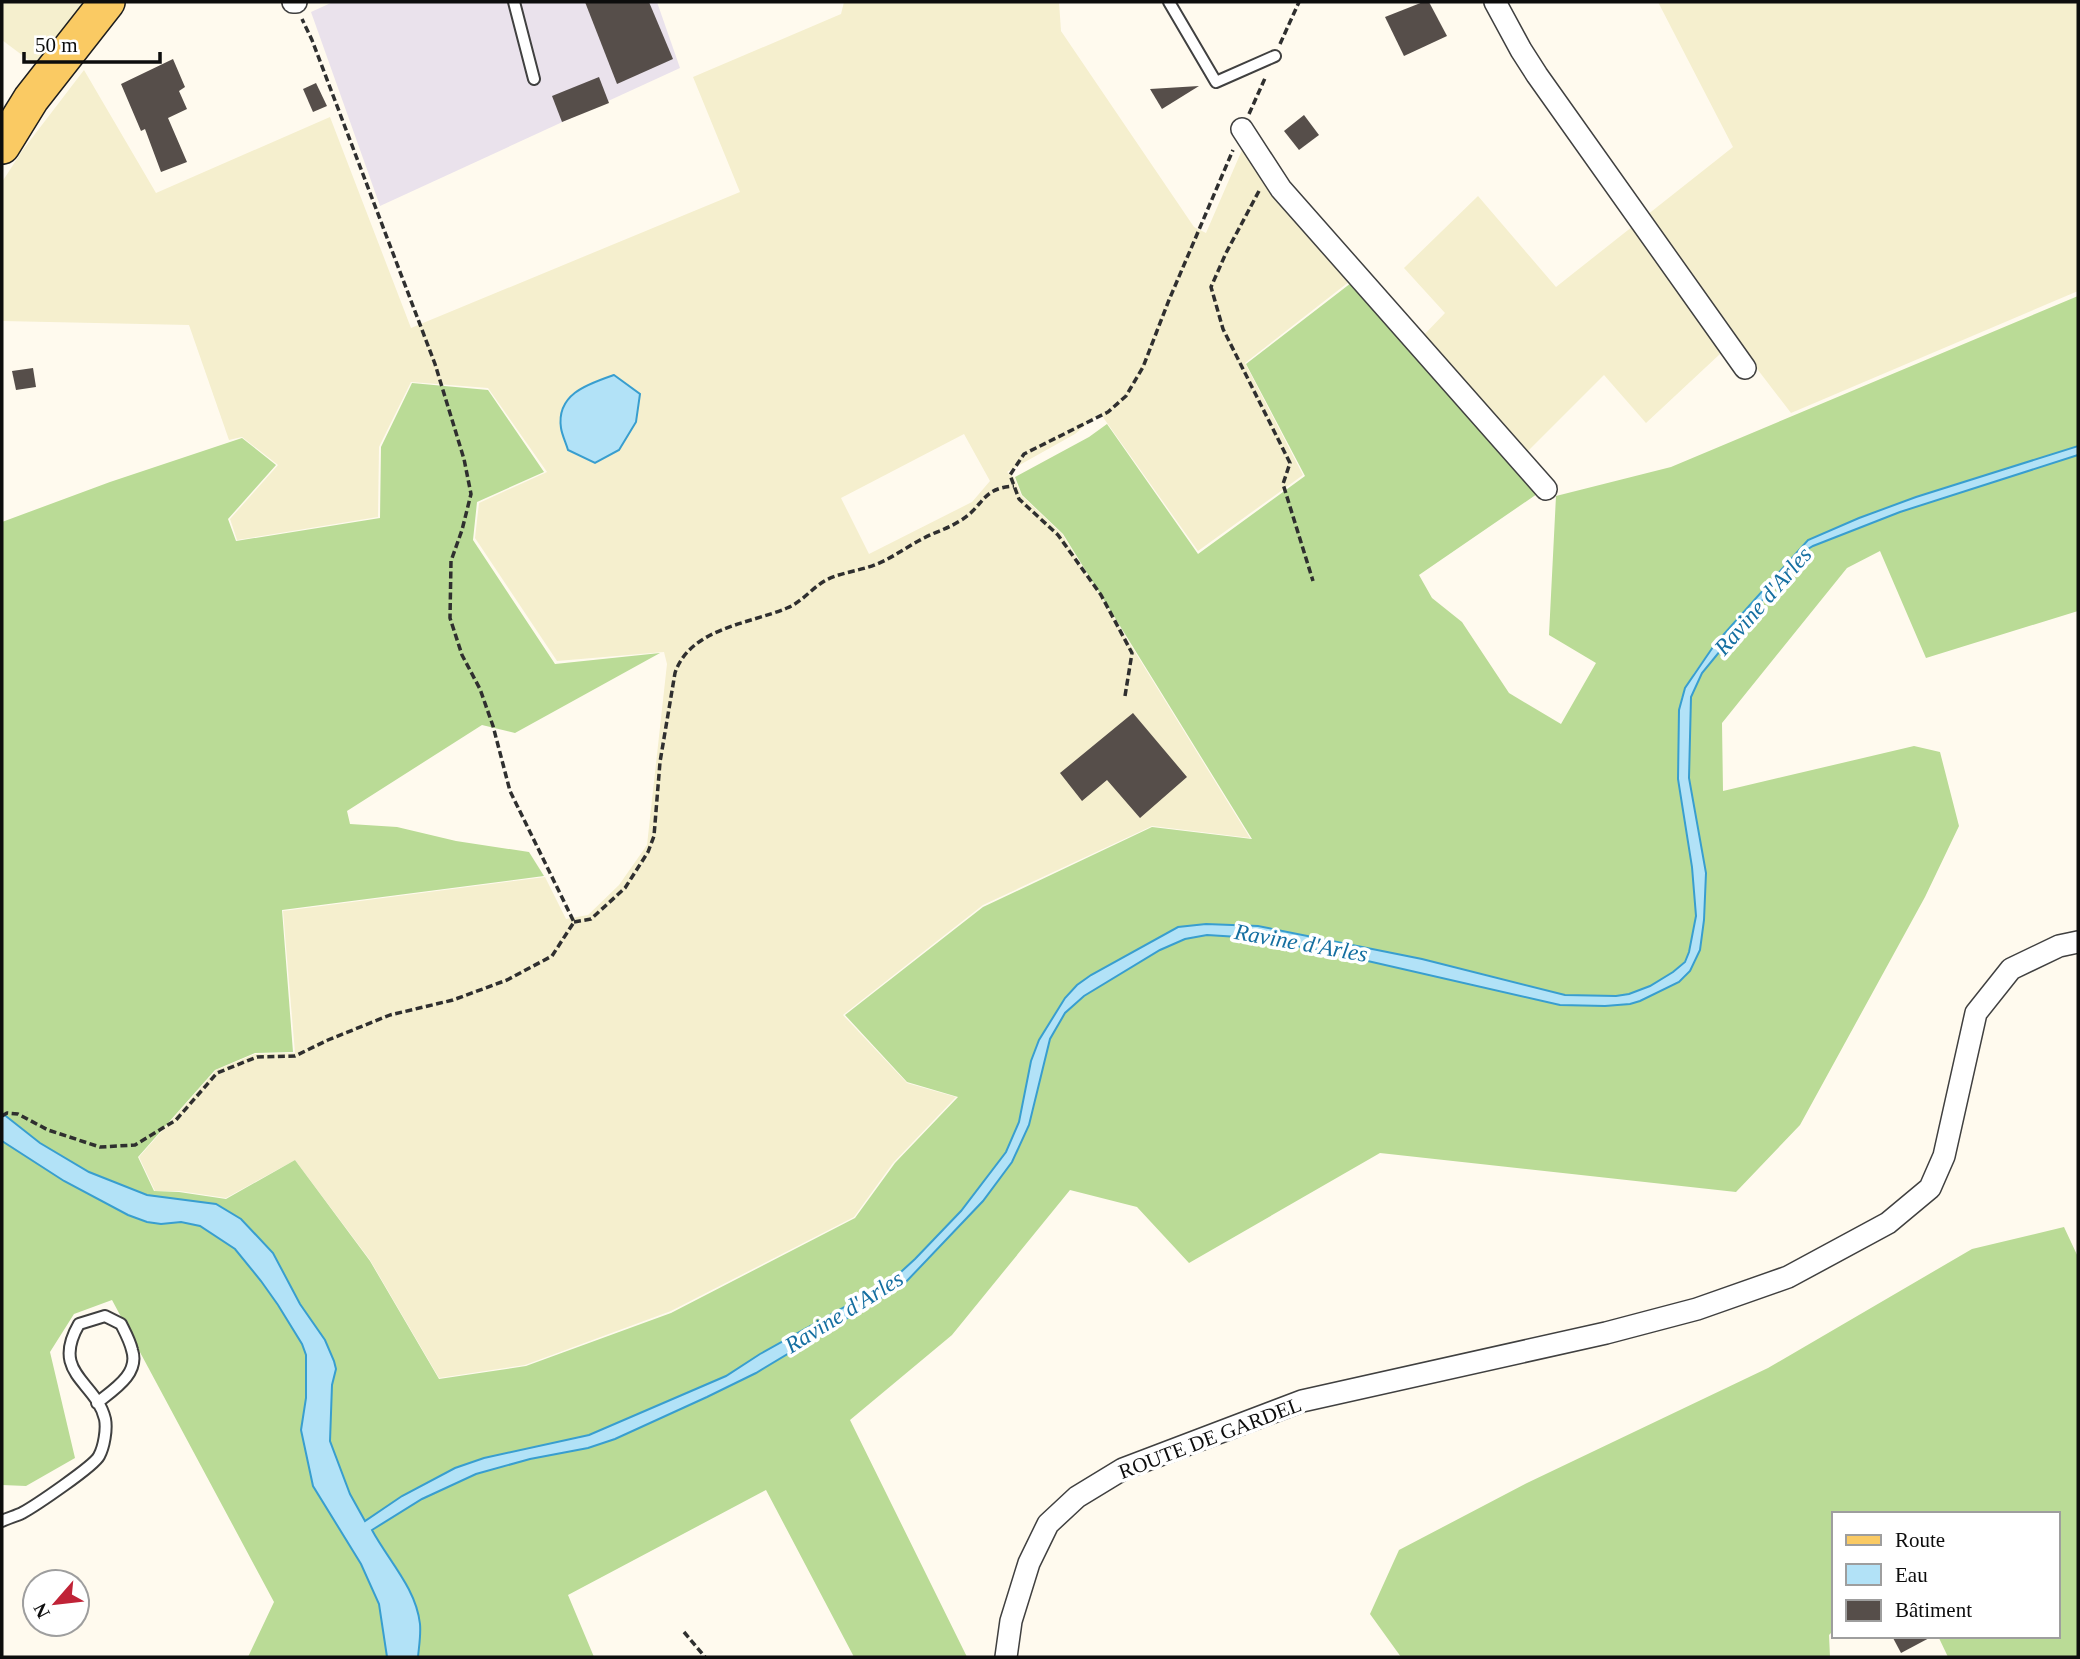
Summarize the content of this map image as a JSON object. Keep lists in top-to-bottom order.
{
  "streets": {
    "street": ["ROUTE DE GARDEL"]
  },
  "water": ["Ravine d'Arles"],
  "legend": ["Route", "Eau", "Bâtiment"],
  "scale_bar": "50 m",
  "north": "bottom left"
}
